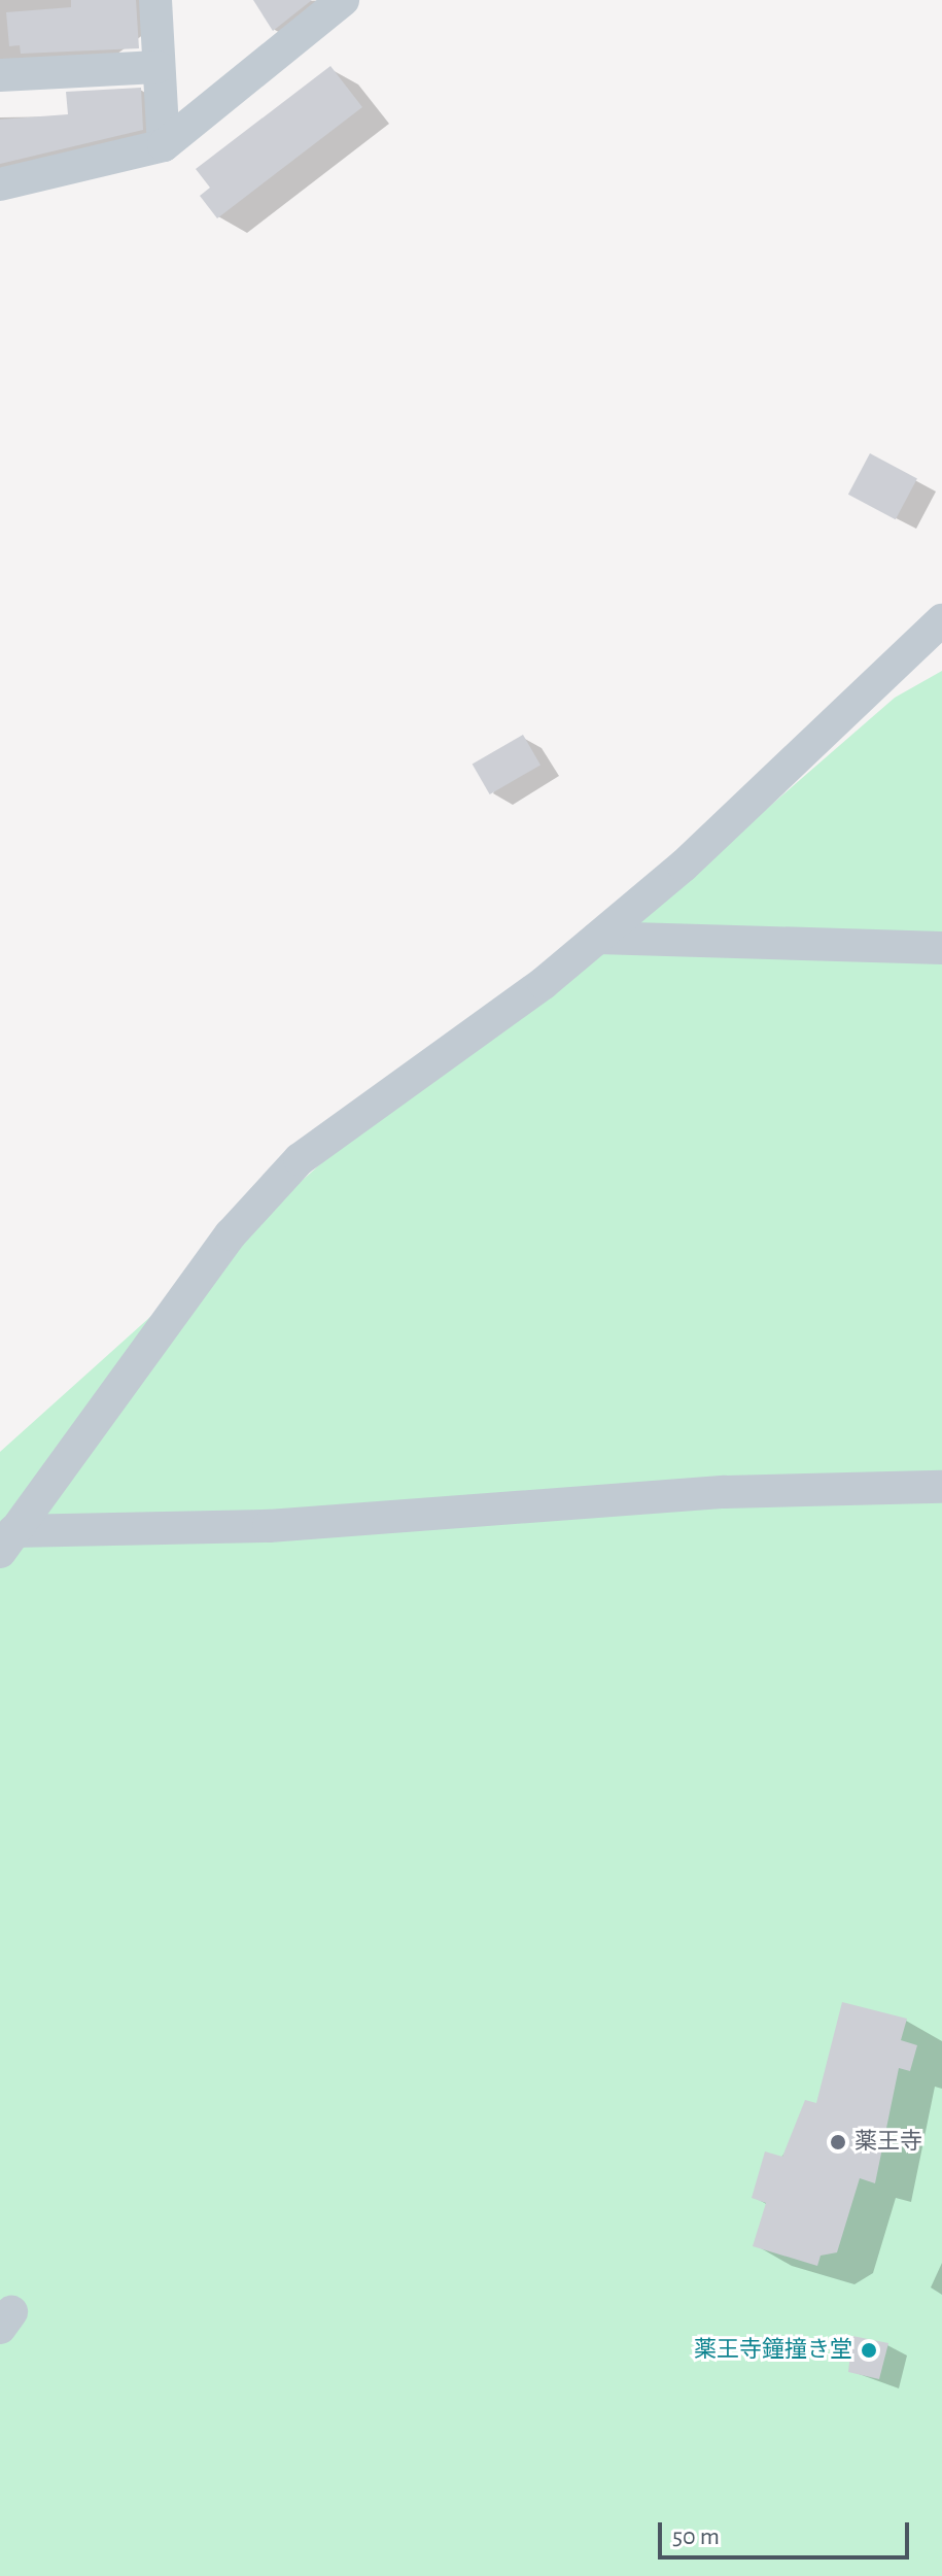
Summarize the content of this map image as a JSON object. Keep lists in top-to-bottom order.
{
  "places": ["薬王寺", "薬王寺鐘撞き堂"],
  "scale_bar": "50 m"
}
